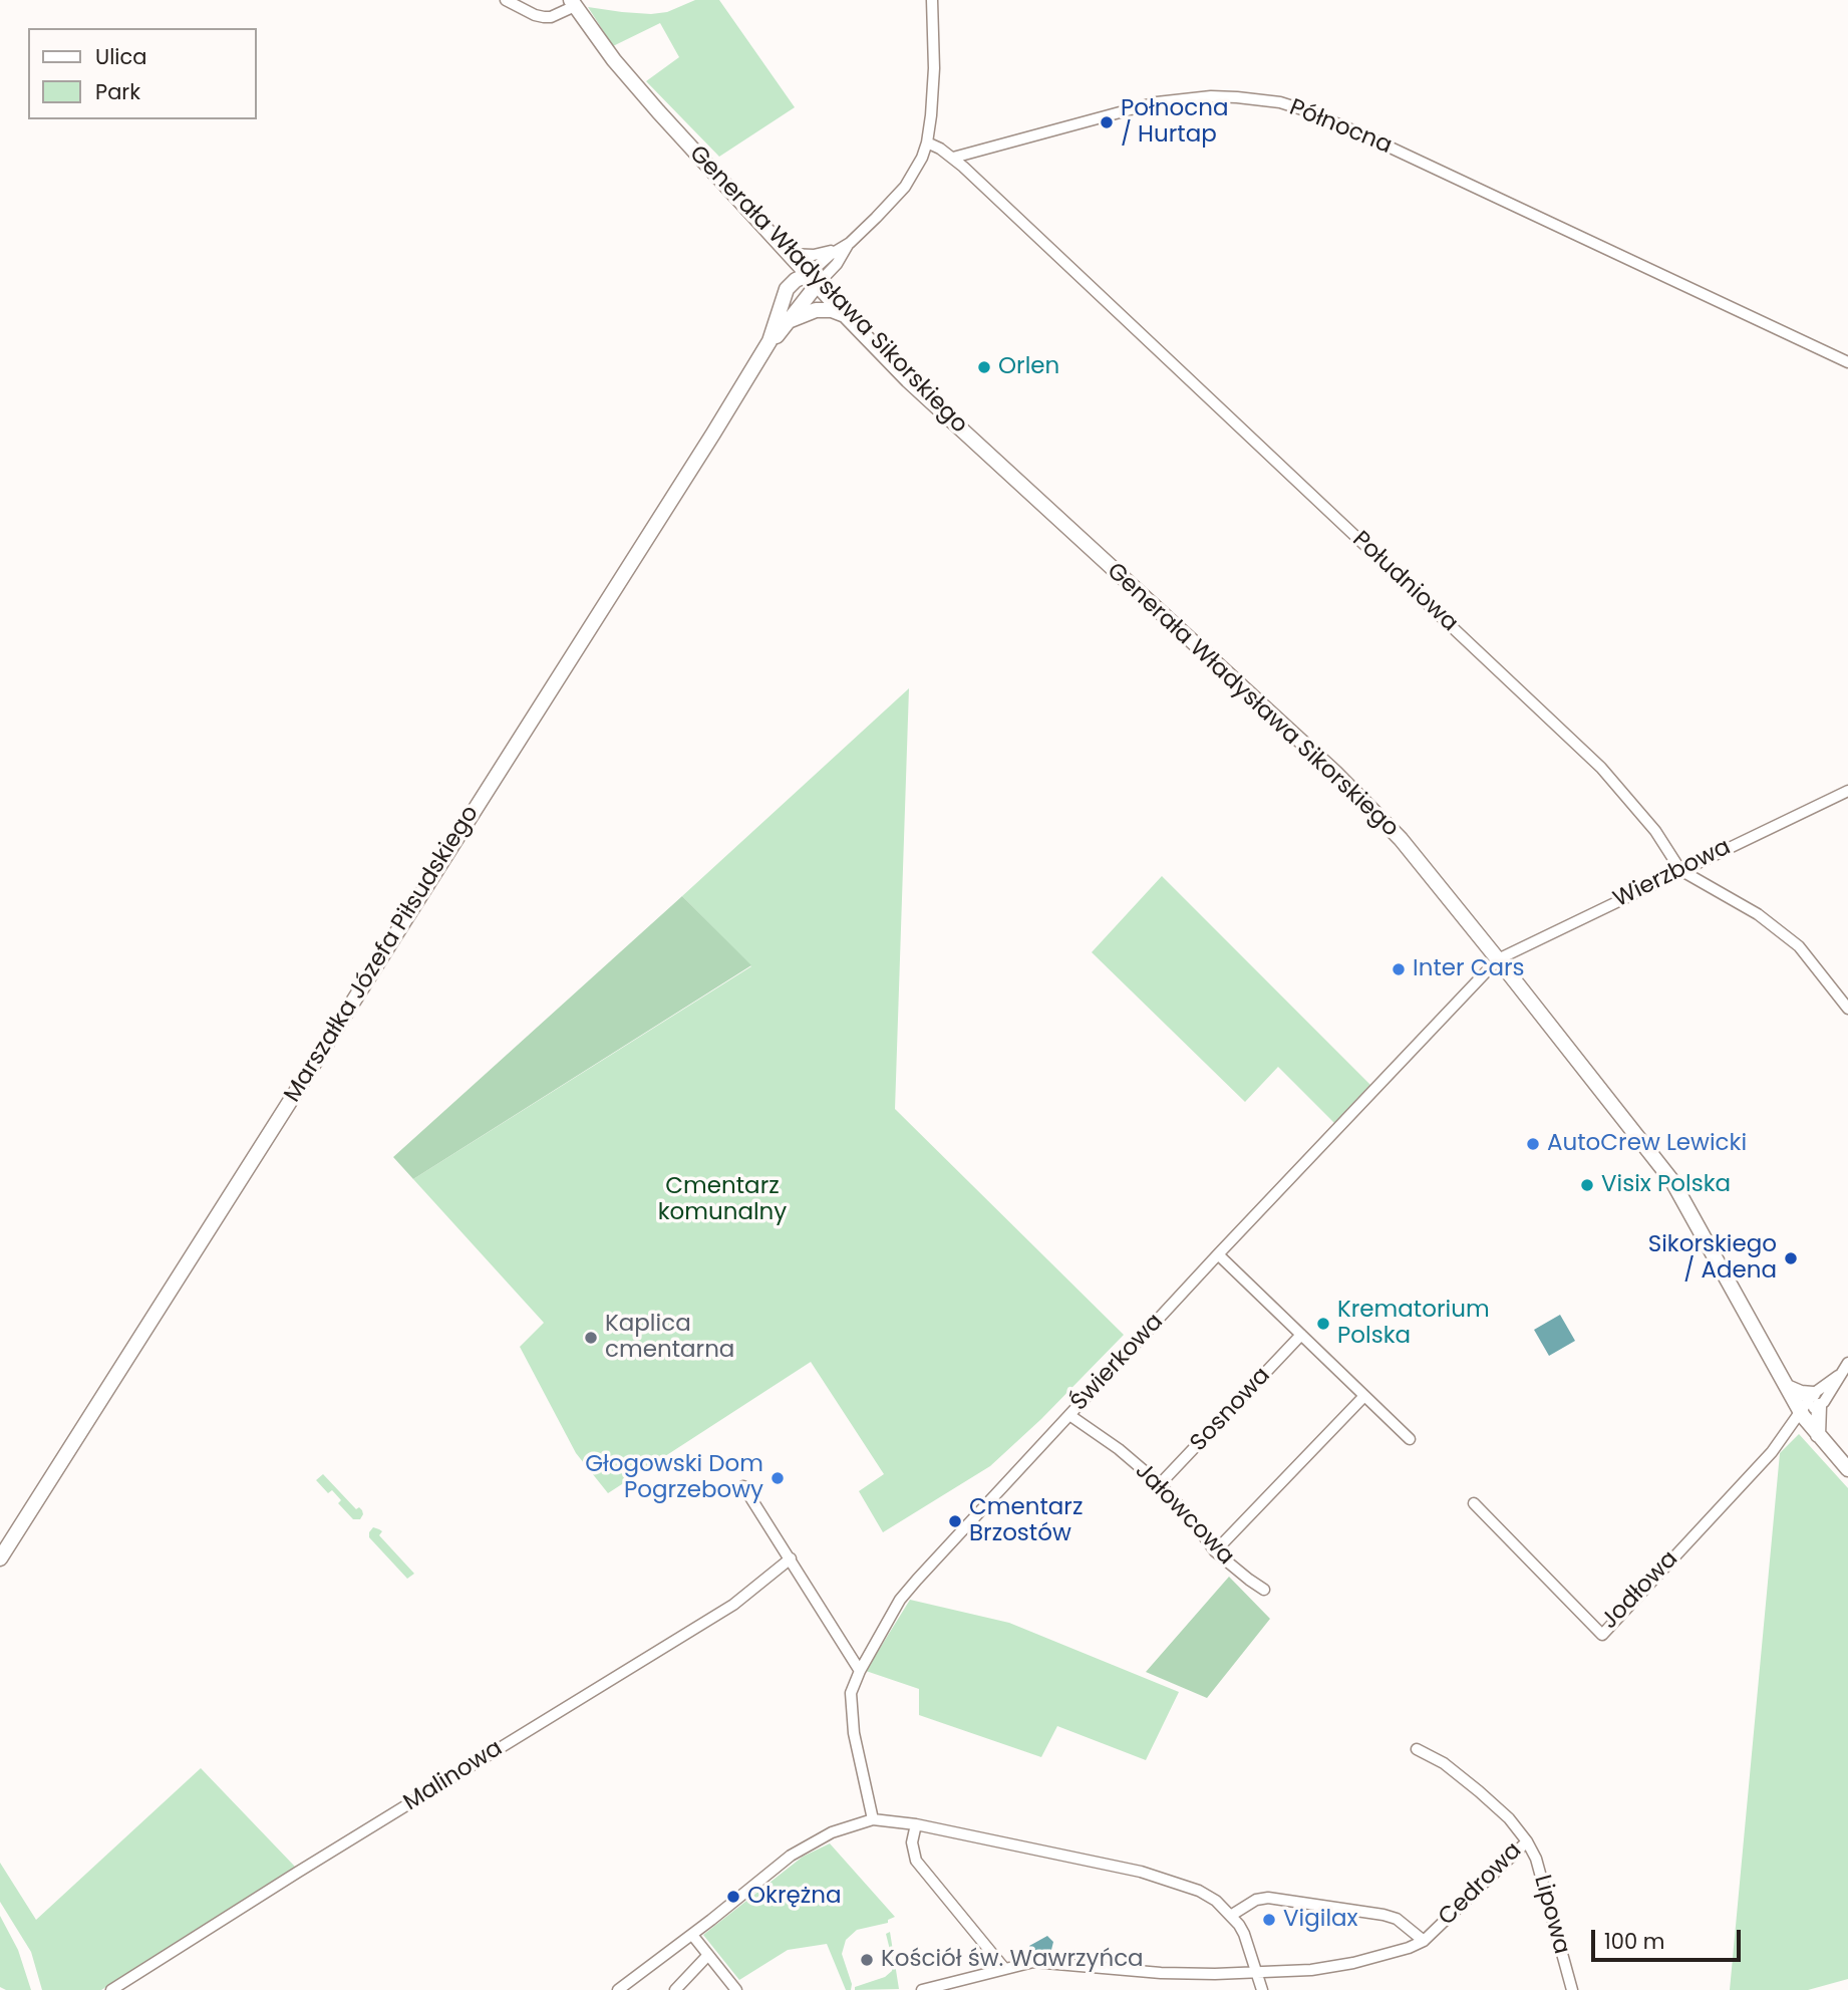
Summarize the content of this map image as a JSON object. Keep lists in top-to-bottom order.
{
  "streets": {
    "main road": ["Generała Władysława Sikorskiego", "Marszałka Józefa Piłsudskiego"],
    "street": [
      "Północna",
      "Południowa",
      "Wierzbowa",
      "Świerkowa",
      "Sosnowa",
      "Jałowcowa",
      "Jodłowa",
      "Malinowa",
      "Cedrowa",
      "Lipowa"
    ]
  },
  "crossings": [
    ["Północna", "Południowa"],
    ["Generała Władysława Sikorskiego", "Wierzbowa"],
    ["Generała Władysława Sikorskiego", "Marszałka Józefa Piłsudskiego"],
    ["Generała Władysława Sikorskiego", "Świerkowa"],
    ["Generała Władysława Sikorskiego", "Jodłowa"],
    ["Południowa", "Wierzbowa"],
    ["Wierzbowa", "Świerkowa"],
    ["Świerkowa", "Jałowcowa"],
    ["Sosnowa", "Jałowcowa"],
    ["Cedrowa", "Lipowa"]
  ],
  "parks": ["Cmentarz komunalny"],
  "places": [
    "Połnocna / Hurtap",
    "Orlen",
    "Inter Cars",
    "AutoCrew Lewicki",
    "Visix Polska",
    "Sikorskiego / Adena",
    "Krematorium Polska",
    "Kaplica cmentarna",
    "Głogowski Dom Pogrzebowy",
    "Cmentarz Brzostów",
    "Okrężna",
    "Vigilax",
    "Kościół św. Wawrzyńca"
  ],
  "legend": ["Ulica", "Park"],
  "scale_bar": "100 m"
}
